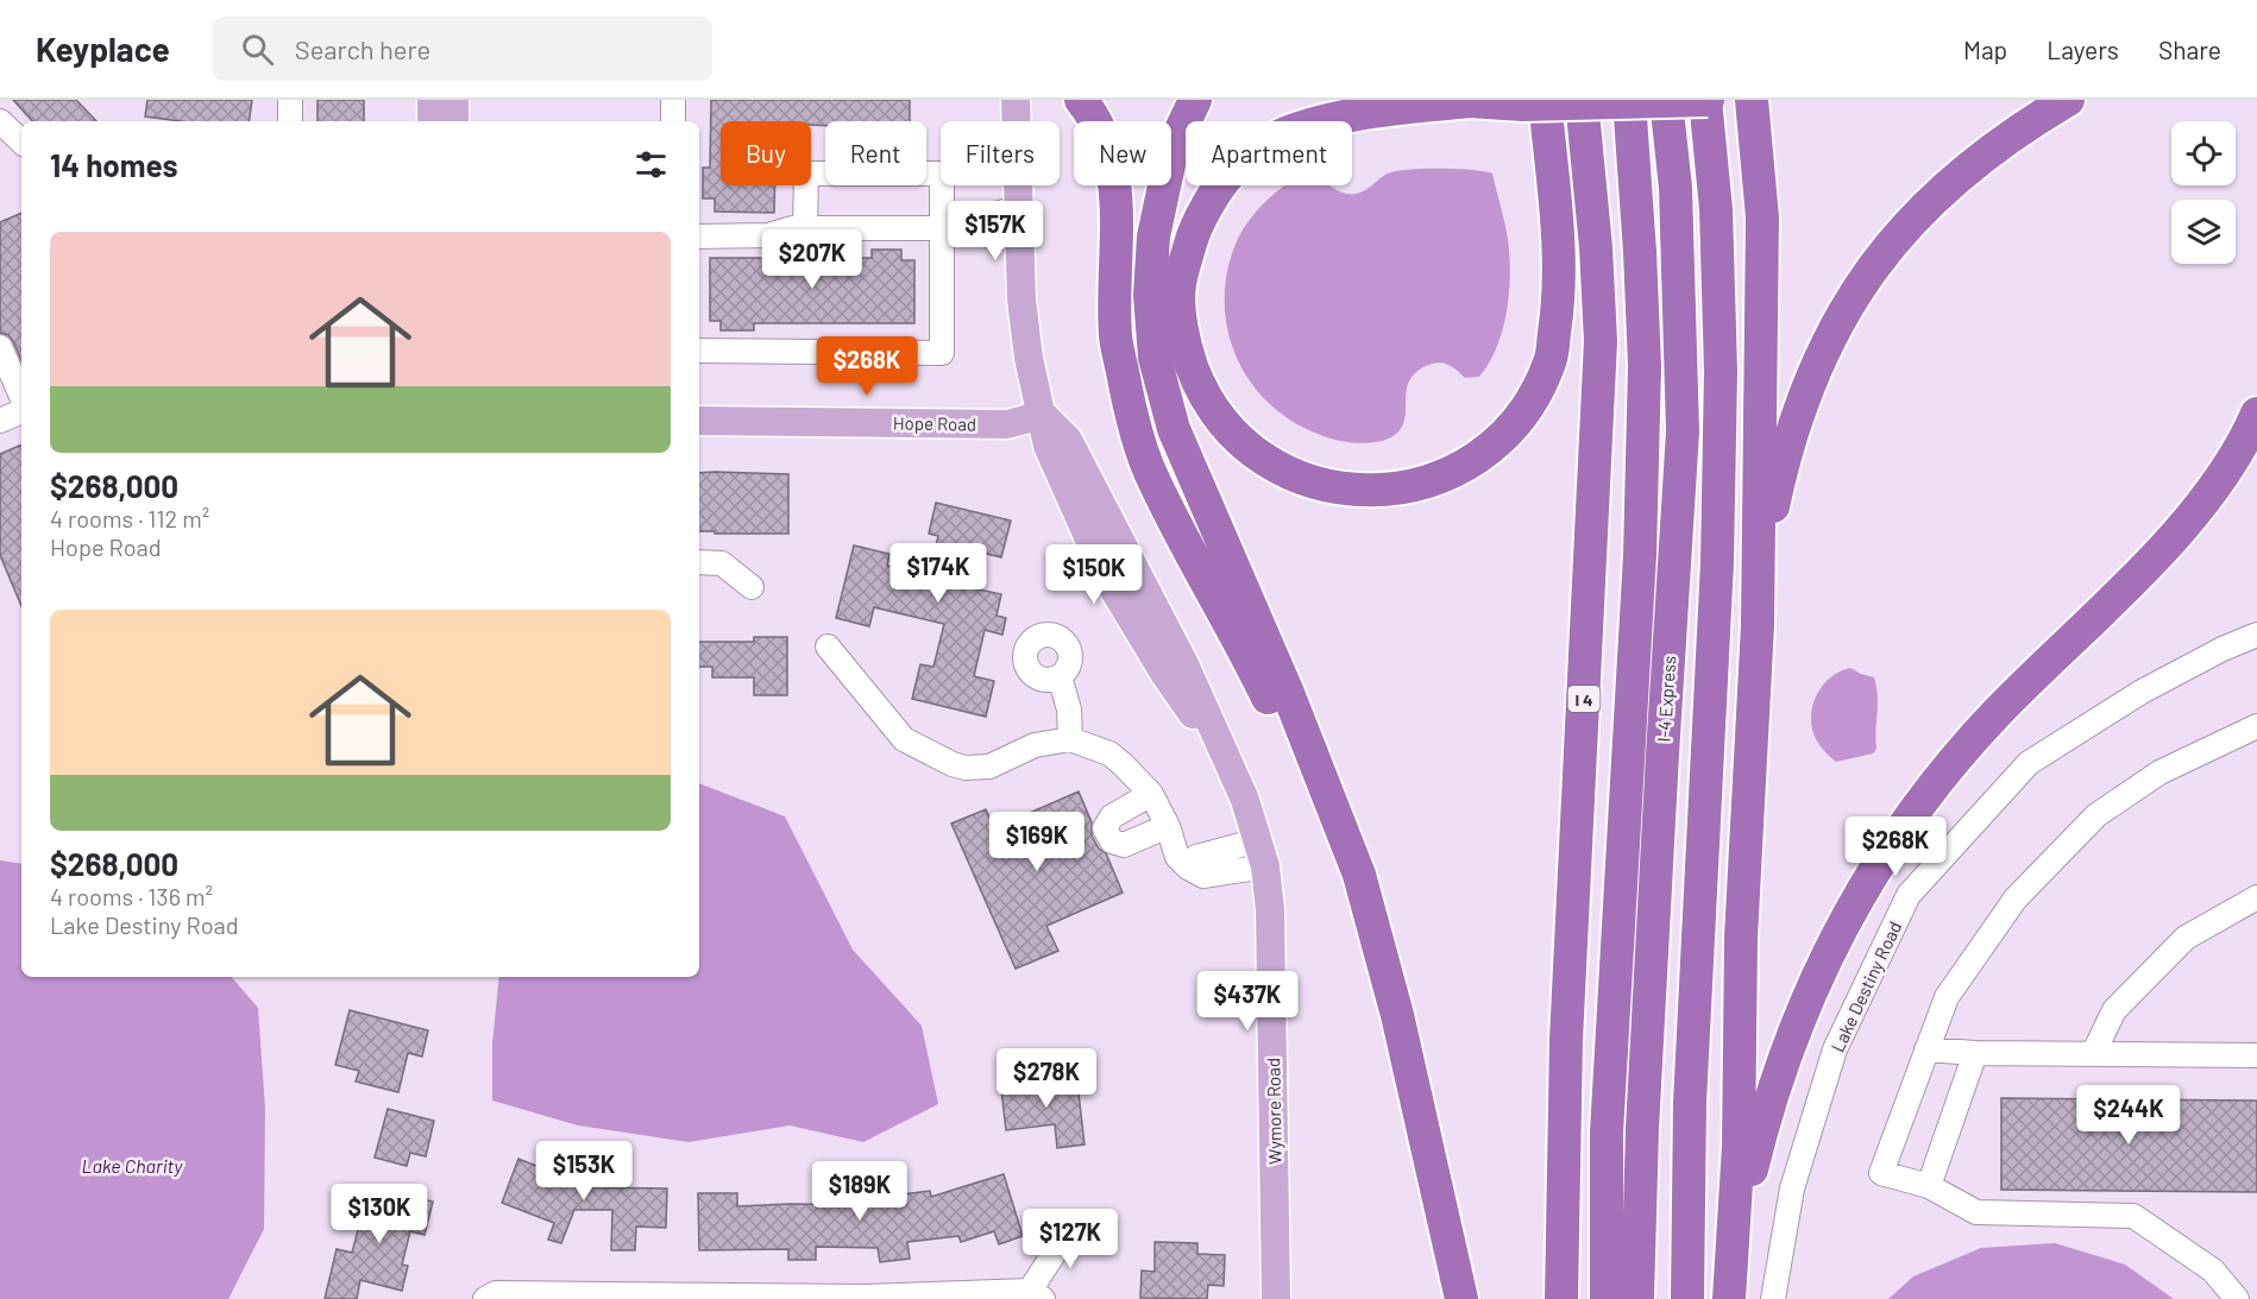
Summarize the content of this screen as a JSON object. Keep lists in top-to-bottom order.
{
  "streets": {
    "highway": ["I 4", "I-4 Express"],
    "main road": ["Hope Road", "Wymore Road"],
    "street": ["Lake Destiny Road"]
  },
  "crossings": [
    ["Hope Road", "Wymore Road"]
  ],
  "water": ["Lake Charity"],
  "page": {
    "header": "Keyplace",
    "search": "Search here",
    "nav": ["Map", "Layers", "Share"],
    "chip": [
      "Buy",
      "Rent",
      "Filters",
      "New",
      "Apartment"
    ],
    "heading": "14 homes",
    "price": [
      "$157K",
      "$207K",
      "$268K",
      "$174K",
      "$150K",
      "$169K",
      "$268K",
      "$437K",
      "$278K",
      "$244K",
      "$153K",
      "$189K",
      "$130K",
      "$127K"
    ],
    "list": [
      {
        "name": "$268,000",
        "note": "4 rooms · 112 m² · Hope Road"
      },
      {
        "name": "$268,000",
        "note": "4 rooms · 136 m² · Lake Destiny Road"
      }
    ]
  }
}
